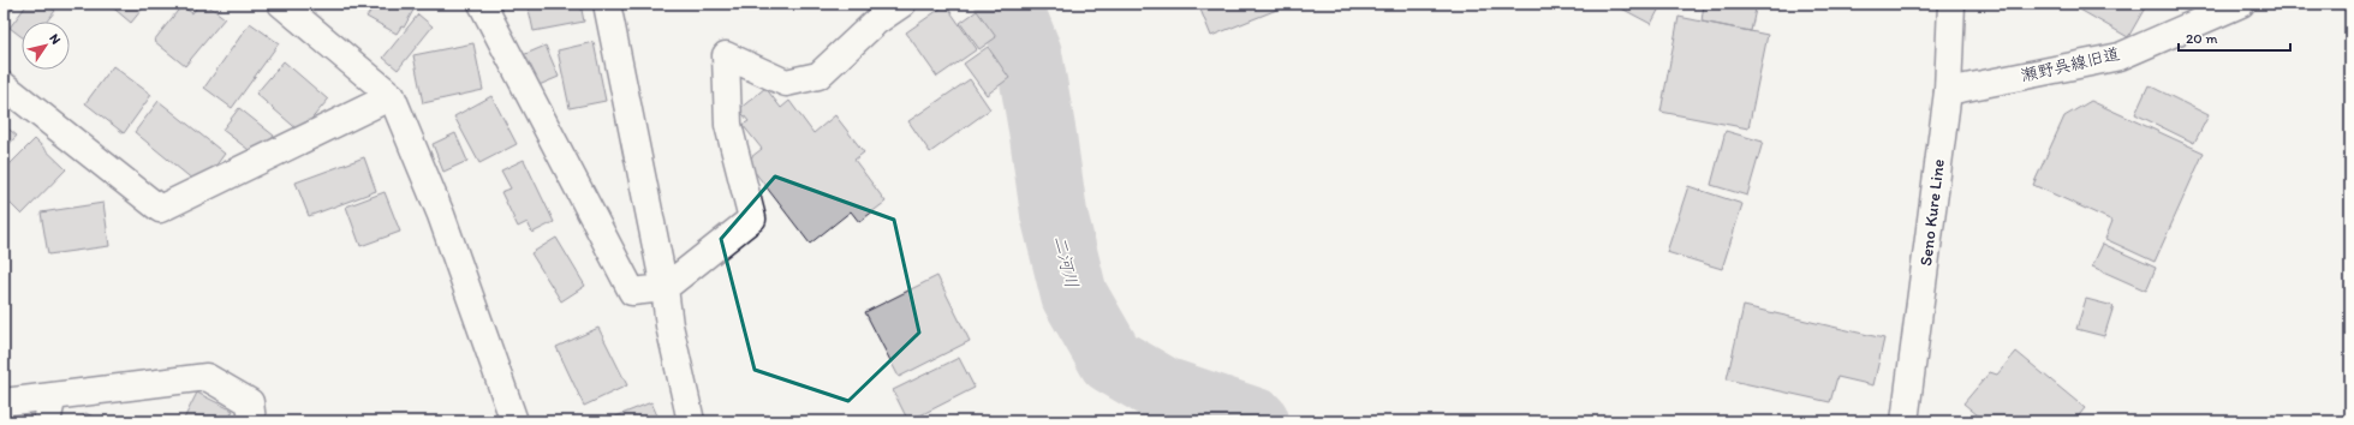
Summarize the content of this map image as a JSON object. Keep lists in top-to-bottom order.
{
  "streets": {
    "street": ["瀬野呉線旧道", "Seno Kure Line"]
  },
  "crossings": [
    ["瀬野呉線旧道", "Seno Kure Line"]
  ],
  "water": ["二河川"],
  "scale_bar": "20 m",
  "north": "top right"
}
